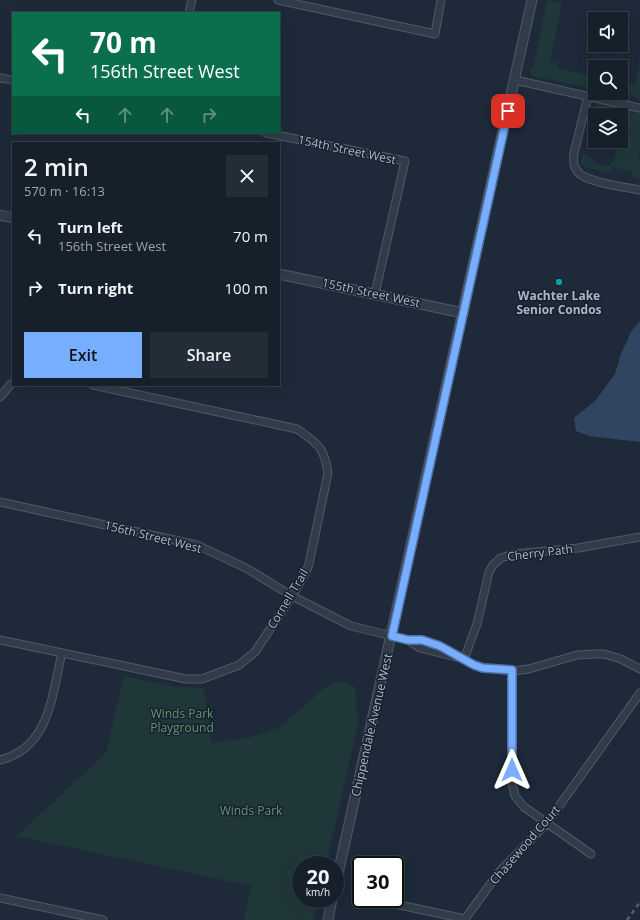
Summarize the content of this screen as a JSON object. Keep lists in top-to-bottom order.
{
  "streets": {
    "street": [
      "154th Street West",
      "155th Street West",
      "156th Street West",
      "Cherry Path",
      "Cornell Trail",
      "Chippendale Avenue West",
      "Chasewood Court"
    ]
  },
  "crossings": [
    ["154th Street West", "155th Street West"],
    ["155th Street West", "Chippendale Avenue West"],
    ["156th Street West", "Cherry Path"],
    ["156th Street West", "Cornell Trail"],
    ["156th Street West", "Chippendale Avenue West"]
  ],
  "parks": ["Winds Park Playground", "Winds Park"],
  "places": ["Wachter Lake Senior Condos"],
  "page": {
    "turn": ["70 m", "156th Street West"],
    "heading": ["2 min", "570 m · 16:13"],
    "list": [
      {
        "name": "Turn left",
        "note": "156th Street West",
        "value": "70 m"
      },
      {
        "name": "Turn right",
        "value": "100 m"
      }
    ],
    "buttons": ["Exit", "Share"],
    "speed": "20 km/h",
    "limit": "30"
  }
}
